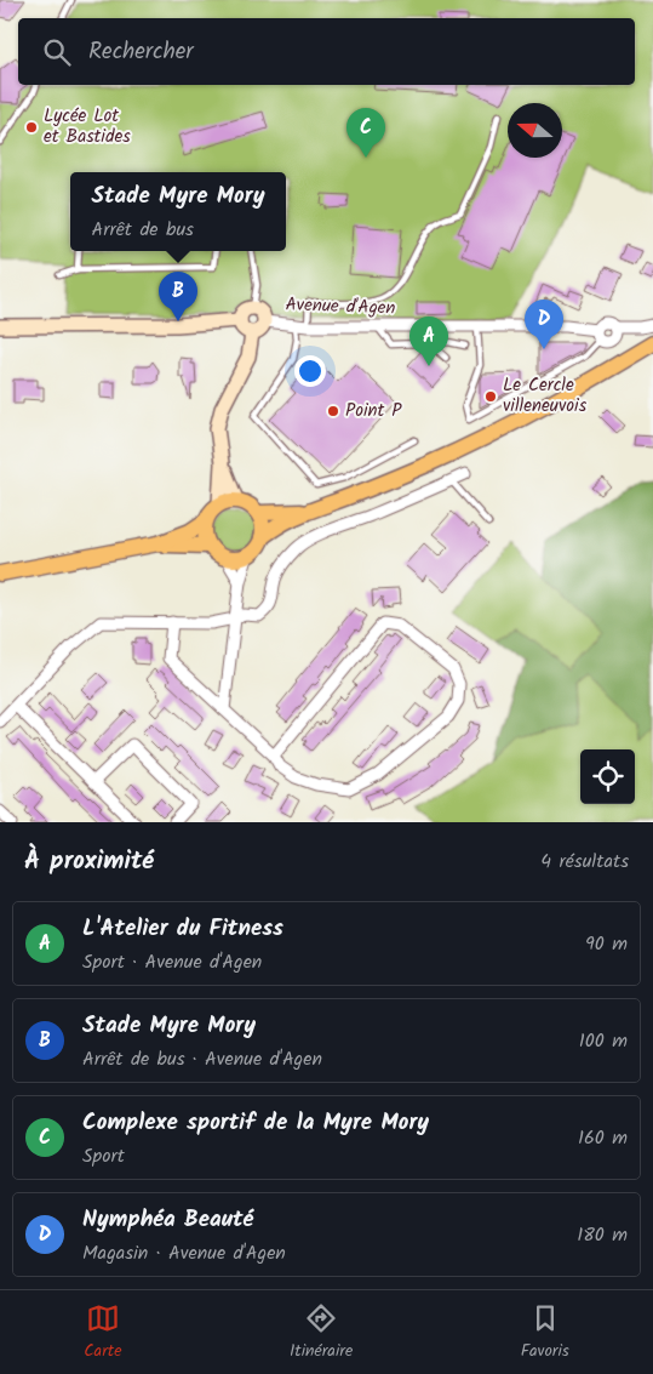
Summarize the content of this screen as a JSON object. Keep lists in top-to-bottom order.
{
  "streets": {
    "street": ["Avenue d'Agen"]
  },
  "places": ["Lycée Lot et Bastides", "Le Cercle villeneuvois", "Point P"],
  "north": "left",
  "page": {
    "search": "Rechercher",
    "pins": [
      "C",
      "B",
      "D",
      "A"
    ],
    "popup": ["Stade Myre Mory", "Arrêt de bus"],
    "heading": ["À proximité", "4 résultats"],
    "list": [
      {
        "mark": "A",
        "name": "L'Atelier du Fitness",
        "note": "Sport · Avenue d'Agen",
        "value": "90 m"
      },
      {
        "mark": "B",
        "name": "Stade Myre Mory",
        "note": "Arrêt de bus · Avenue d'Agen",
        "value": "100 m"
      },
      {
        "mark": "C",
        "name": "Complexe sportif de la Myre Mory",
        "note": "Sport",
        "value": "160 m"
      },
      {
        "mark": "D",
        "name": "Nymphéa Beauté",
        "note": "Magasin · Avenue d'Agen",
        "value": "180 m"
      }
    ],
    "nav": ["Carte", "Itinéraire", "Favoris"]
  }
}
